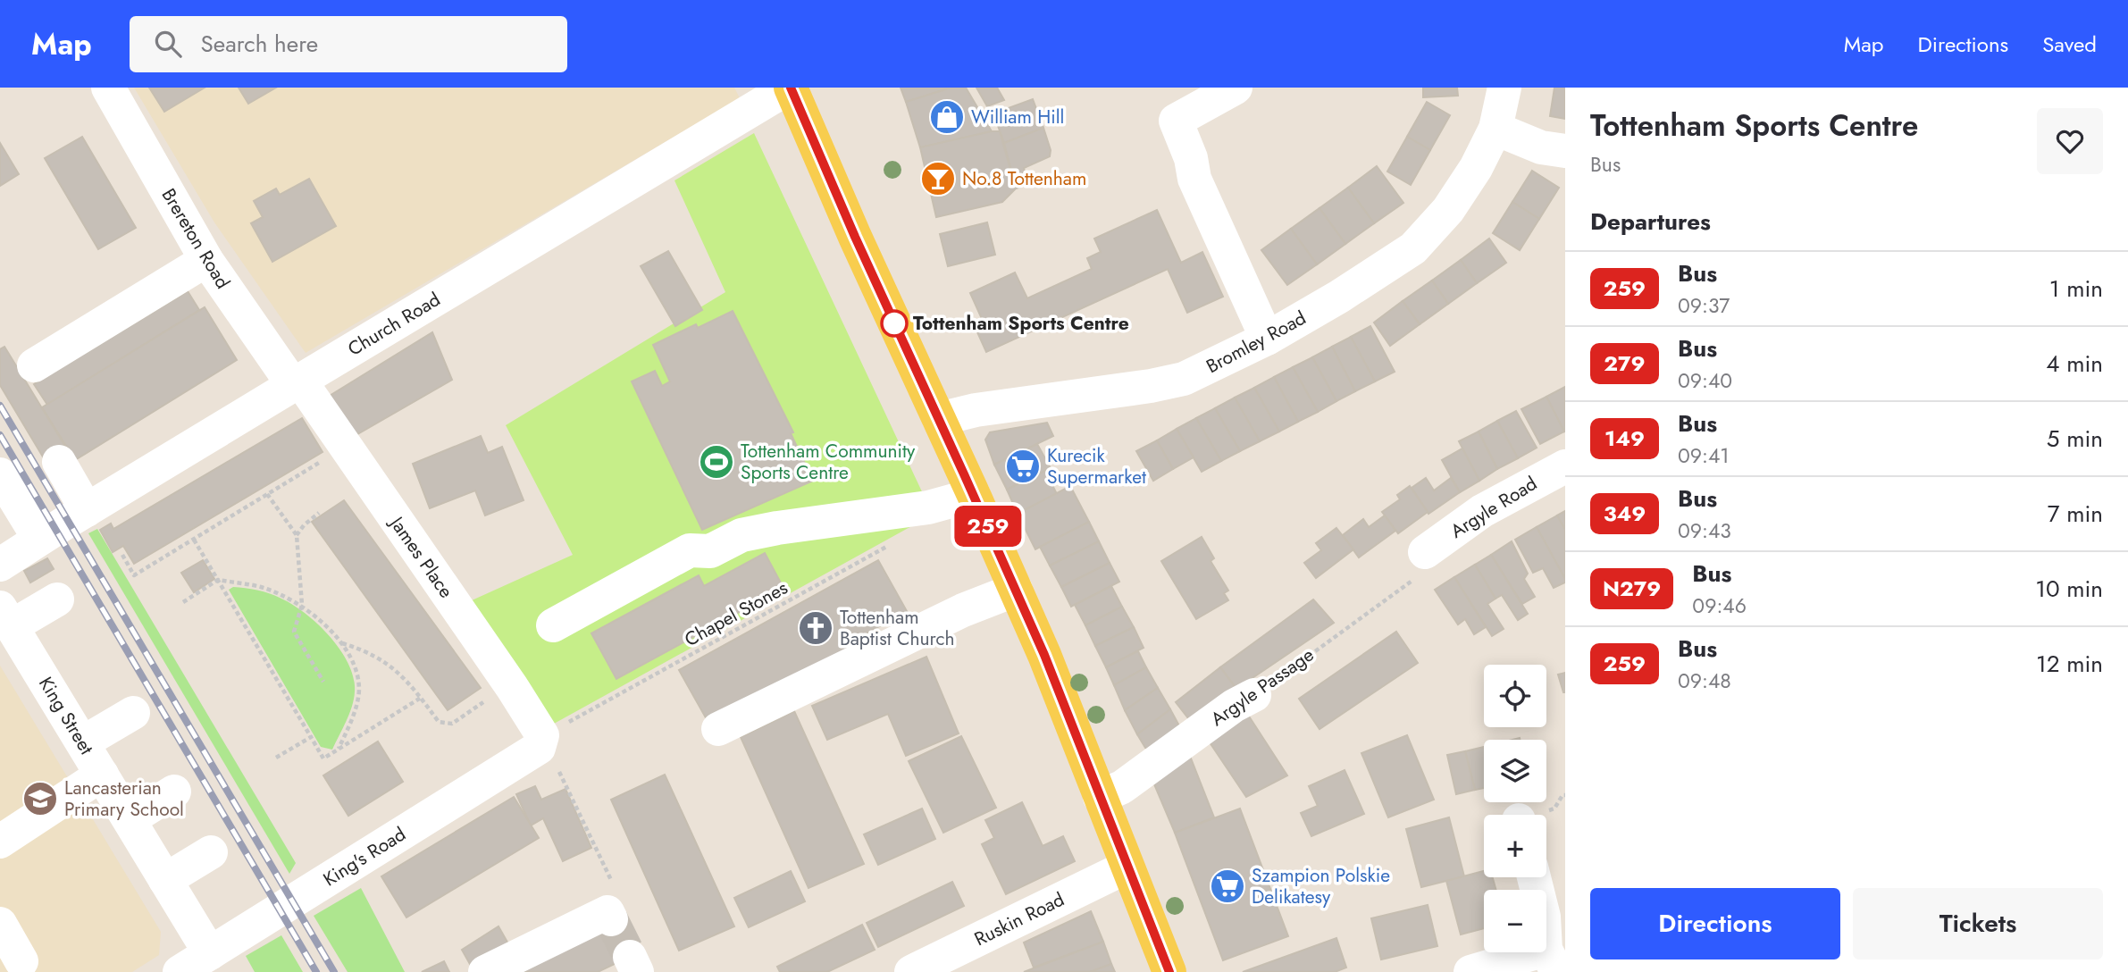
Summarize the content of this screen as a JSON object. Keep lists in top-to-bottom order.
{
  "streets": {
    "street": [
      "Brereton Road",
      "Church Road",
      "Bromley Road",
      "Argyle Road",
      "James Place",
      "Argyle Passage",
      "King Street",
      "King's Road",
      "Ruskin Road"
    ],
    "path": ["Chapel Stones"]
  },
  "crossings": [
    ["Brereton Road", "Church Road"],
    ["Brereton Road", "James Place"],
    ["Church Road", "James Place"],
    ["Argyle Road", "Argyle Passage"],
    ["James Place", "Chapel Stones"],
    ["James Place", "King's Road"],
    ["Chapel Stones", "King's Road"],
    ["King Street", "King's Road"]
  ],
  "places": {
    "shop": ["William Hill"],
    "bar": ["No.8 Tottenham"],
    "other": ["Tottenham Sports Centre"],
    "sports": ["Tottenham Community Sports Centre"],
    "supermarket": ["Kurecik Supermarket", "Szampion Polskie Delikatesy"],
    "church": ["Tottenham Baptist Church"],
    "school or university": ["Lancasterian Primary School"]
  },
  "lines": ["bus line 259"],
  "page": {
    "header": "Map",
    "search": "Search here",
    "nav": ["Map", "Directions", "Saved"],
    "on_map": "259",
    "heading": [
      ["Tottenham Sports Centre", "Bus"],
      "Departures"
    ],
    "list": [
      {
        "mark": "259",
        "name": "Bus",
        "note": "09:37",
        "value": "1 min"
      },
      {
        "mark": "279",
        "name": "Bus",
        "note": "09:40",
        "value": "4 min"
      },
      {
        "mark": "149",
        "name": "Bus",
        "note": "09:41",
        "value": "5 min"
      },
      {
        "mark": "349",
        "name": "Bus",
        "note": "09:43",
        "value": "7 min"
      },
      {
        "mark": "N279",
        "name": "Bus",
        "note": "09:46",
        "value": "10 min"
      },
      {
        "mark": "259",
        "name": "Bus",
        "note": "09:48",
        "value": "12 min"
      }
    ],
    "map_buttons": ["+", "−"],
    "buttons": ["Directions", "Tickets"]
  }
}
